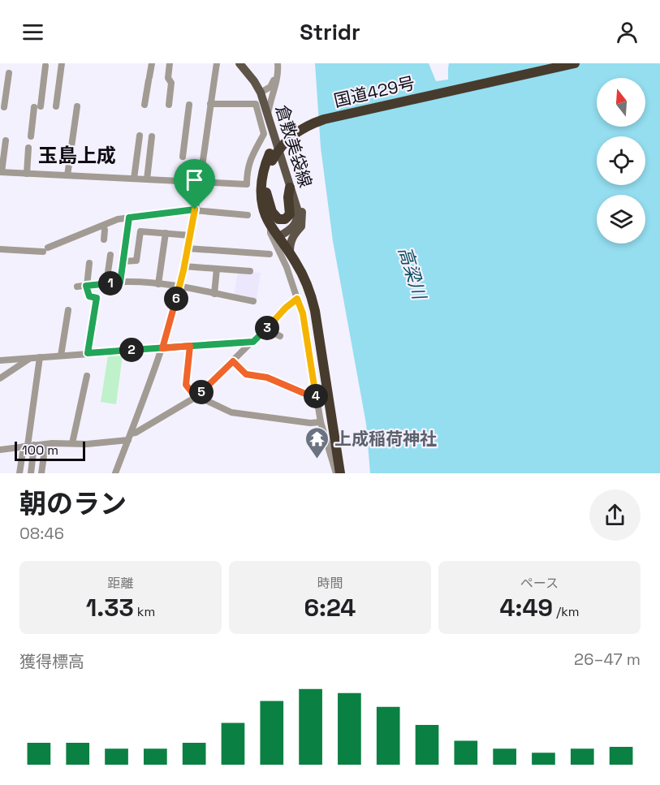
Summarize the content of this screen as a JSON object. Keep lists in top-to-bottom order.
{
  "streets": {
    "highway": ["国道429号"],
    "main road": ["倉敷美袋線"]
  },
  "crossings": [
    ["国道429号", "倉敷美袋線"]
  ],
  "districts": ["玉島上成"],
  "water": ["高梁川"],
  "places": {
    "temple": ["上成稲荷神社"]
  },
  "scale_bar": "100 m",
  "north": "top",
  "page": {
    "header": "Stridr",
    "pins": [
      "1",
      "6",
      "3",
      "2",
      "5",
      "4"
    ],
    "scale": "100 m",
    "heading": ["朝のラン", "08:46"],
    "stats": [
      ["距離", "1.33 km"],
      ["時間", "6:24"],
      ["ペース", "4:49 /km"]
    ],
    "chart": ["獲得標高", "26–47 m"]
  }
}
